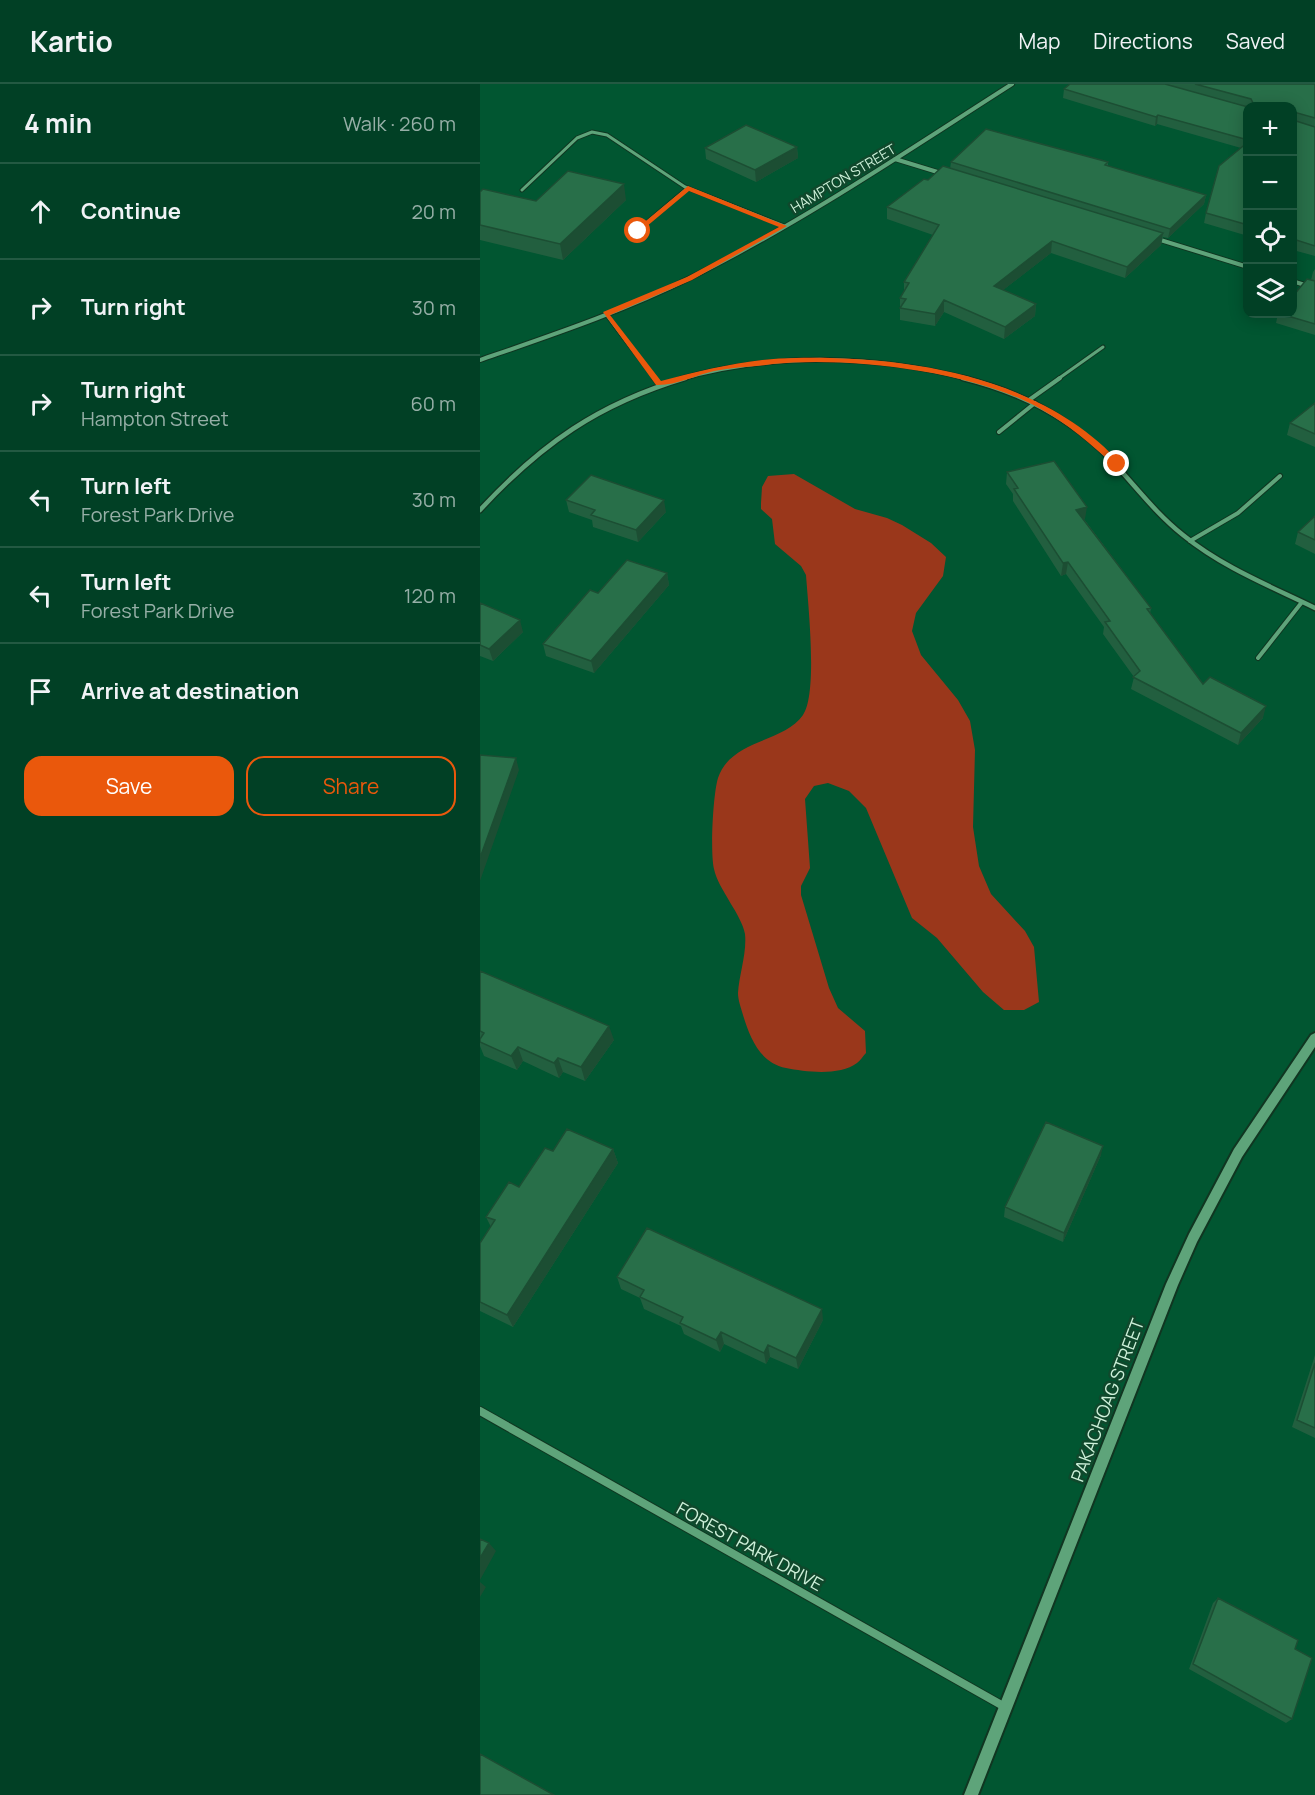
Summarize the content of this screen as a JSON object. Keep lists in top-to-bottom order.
{
  "streets": {
    "street": ["HAMPTON STREET", "PAKACHOAG STREET", "FOREST PARK DRIVE"]
  },
  "crossings": [
    ["PAKACHOAG STREET", "FOREST PARK DRIVE"]
  ],
  "page": {
    "header": "Kartio",
    "nav": ["Map", "Directions", "Saved"],
    "heading": ["4 min", "Walk · 260 m"],
    "map_buttons": ["+", "−"],
    "list": [
      ["Continue", "20 m"],
      ["Turn right", "30 m"],
      ["Turn right", "Hampton Street", "60 m"],
      ["Turn left", "Forest Park Drive", "30 m"],
      ["Turn left", "Forest Park Drive", "120 m"],
      "Arrive at destination"
    ],
    "buttons": ["Save", "Share"]
  }
}
